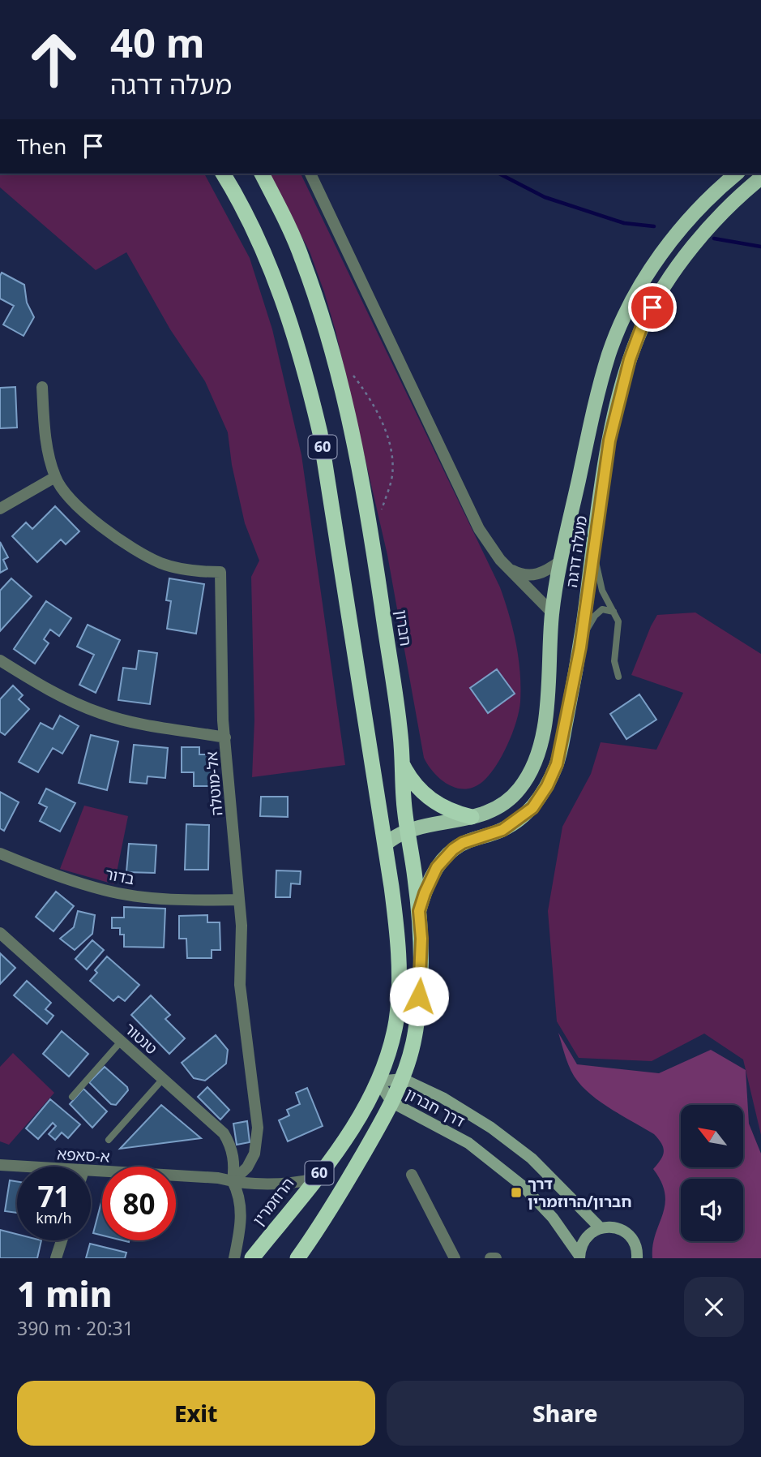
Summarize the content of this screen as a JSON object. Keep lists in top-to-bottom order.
{
  "streets": {
    "highway": ["60", "חברון", "הרוזמרין"],
    "main road": ["מעלה דרגה", "דרך חברון"],
    "street": [
      "אל-מוטלה",
      "בדור",
      "טנטור",
      "א-סאפא"
    ]
  },
  "crossings": [
    ["60", "מעלה דרגה"],
    ["60", "חברון"],
    ["60", "דרך חברון"],
    ["60", "הרוזמרין"],
    ["מעלה דרגה", "חברון"],
    ["חברון", "דרך חברון"],
    ["אל-מוטלה", "בדור"],
    ["אל-מוטלה", "טנטור"],
    ["אל-מוטלה", "א-סאפא"],
    ["טנטור", "א-סאפא"],
    ["דרך חברון", "הרוזמרין"],
    ["א-סאפא", "הרוזמרין"]
  ],
  "places": {
    "transit": ["דרך חברון/הרוזמרין"]
  },
  "north": "top left",
  "page": {
    "turn": ["40 m", "מעלה דרגה"],
    "then": "Then",
    "speed": "71 km/h",
    "limit": "80",
    "heading": ["1 min", "390 m · 20:31"],
    "buttons": ["Exit", "Share"]
  }
}
